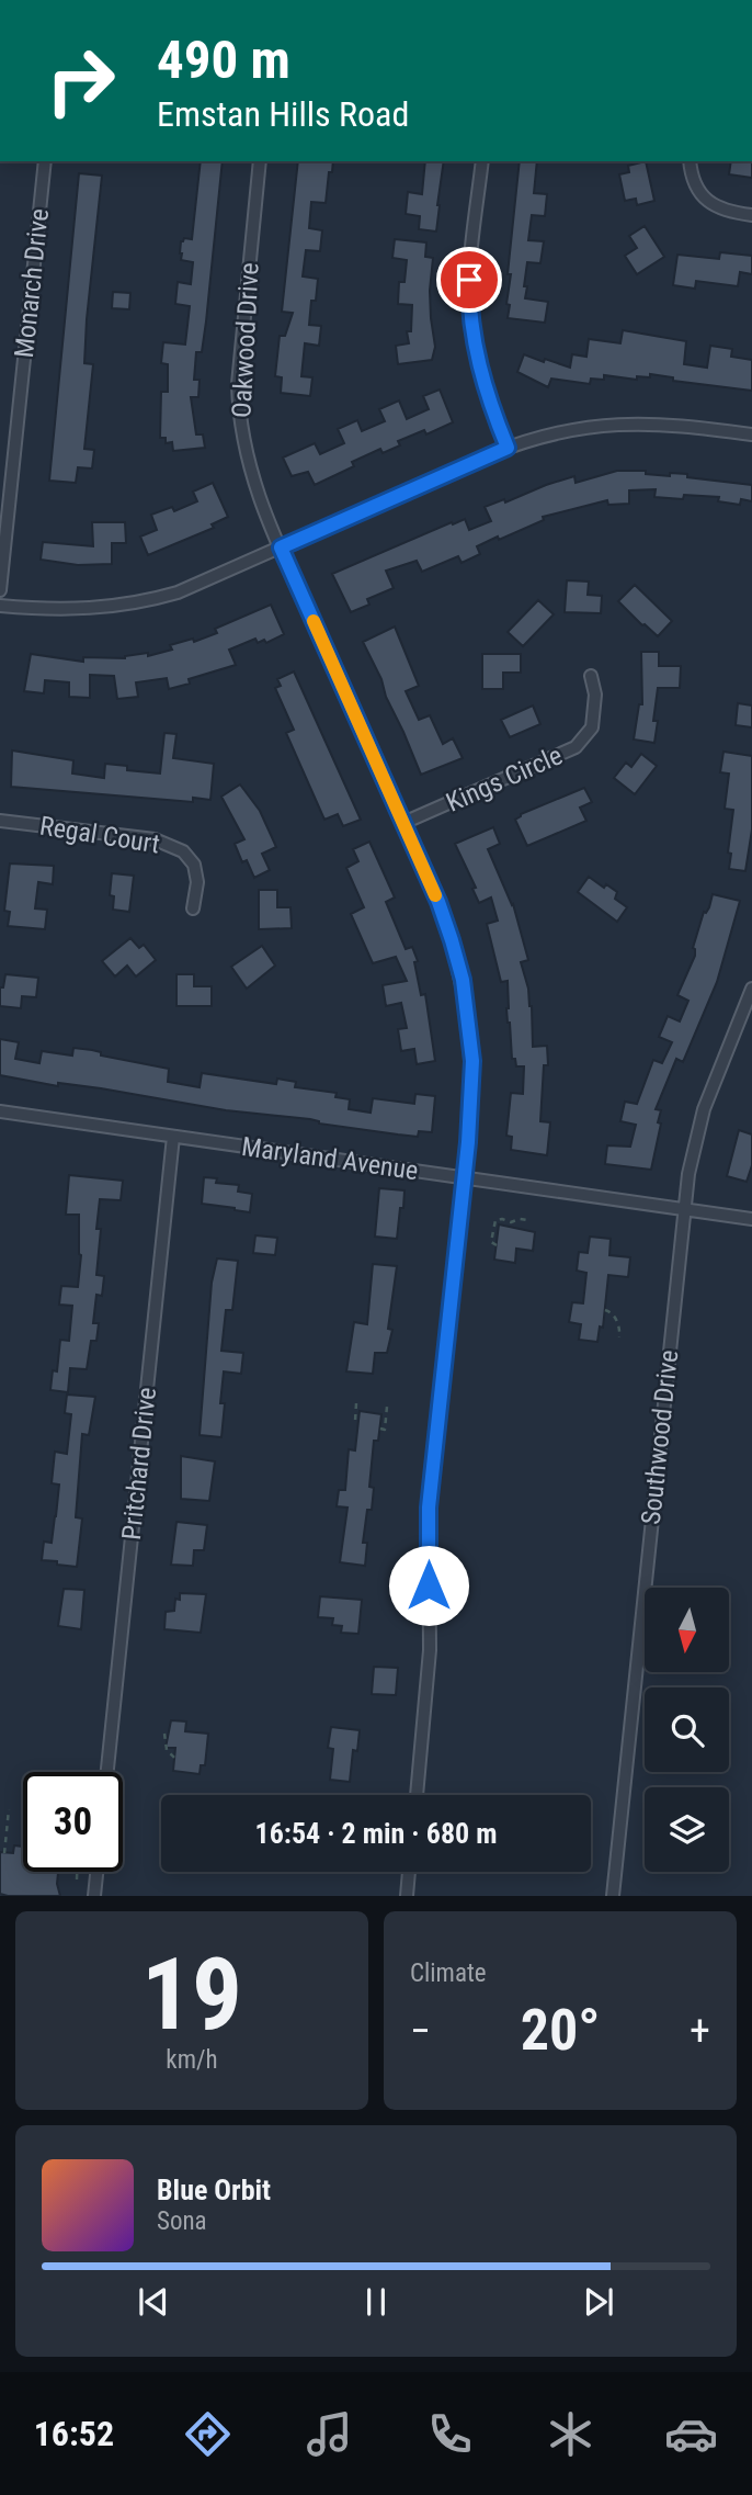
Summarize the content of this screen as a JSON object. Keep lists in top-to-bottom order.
{
  "streets": {
    "street": [
      "Monarch Drive",
      "Oakwood Drive",
      "Kings Circle",
      "Regal Court",
      "Maryland Avenue",
      "Southwood Drive",
      "Pritchard Drive"
    ]
  },
  "crossings": [
    ["Oakwood Drive", "Kings Circle"],
    ["Oakwood Drive", "Maryland Avenue"],
    ["Maryland Avenue", "Southwood Drive"],
    ["Maryland Avenue", "Pritchard Drive"]
  ],
  "north": "bottom",
  "page": {
    "turn": ["490 m", "Emstan Hills Road"],
    "limit": "30",
    "trip": "16:54 · 2 min · 680 m",
    "tile": [
      ["19", "km/h"],
      "Climate"
    ],
    "heat": ["−", "20°", "+"],
    "song": ["Blue Orbit", "Sona"],
    "tabs": "16:52"
  }
}
